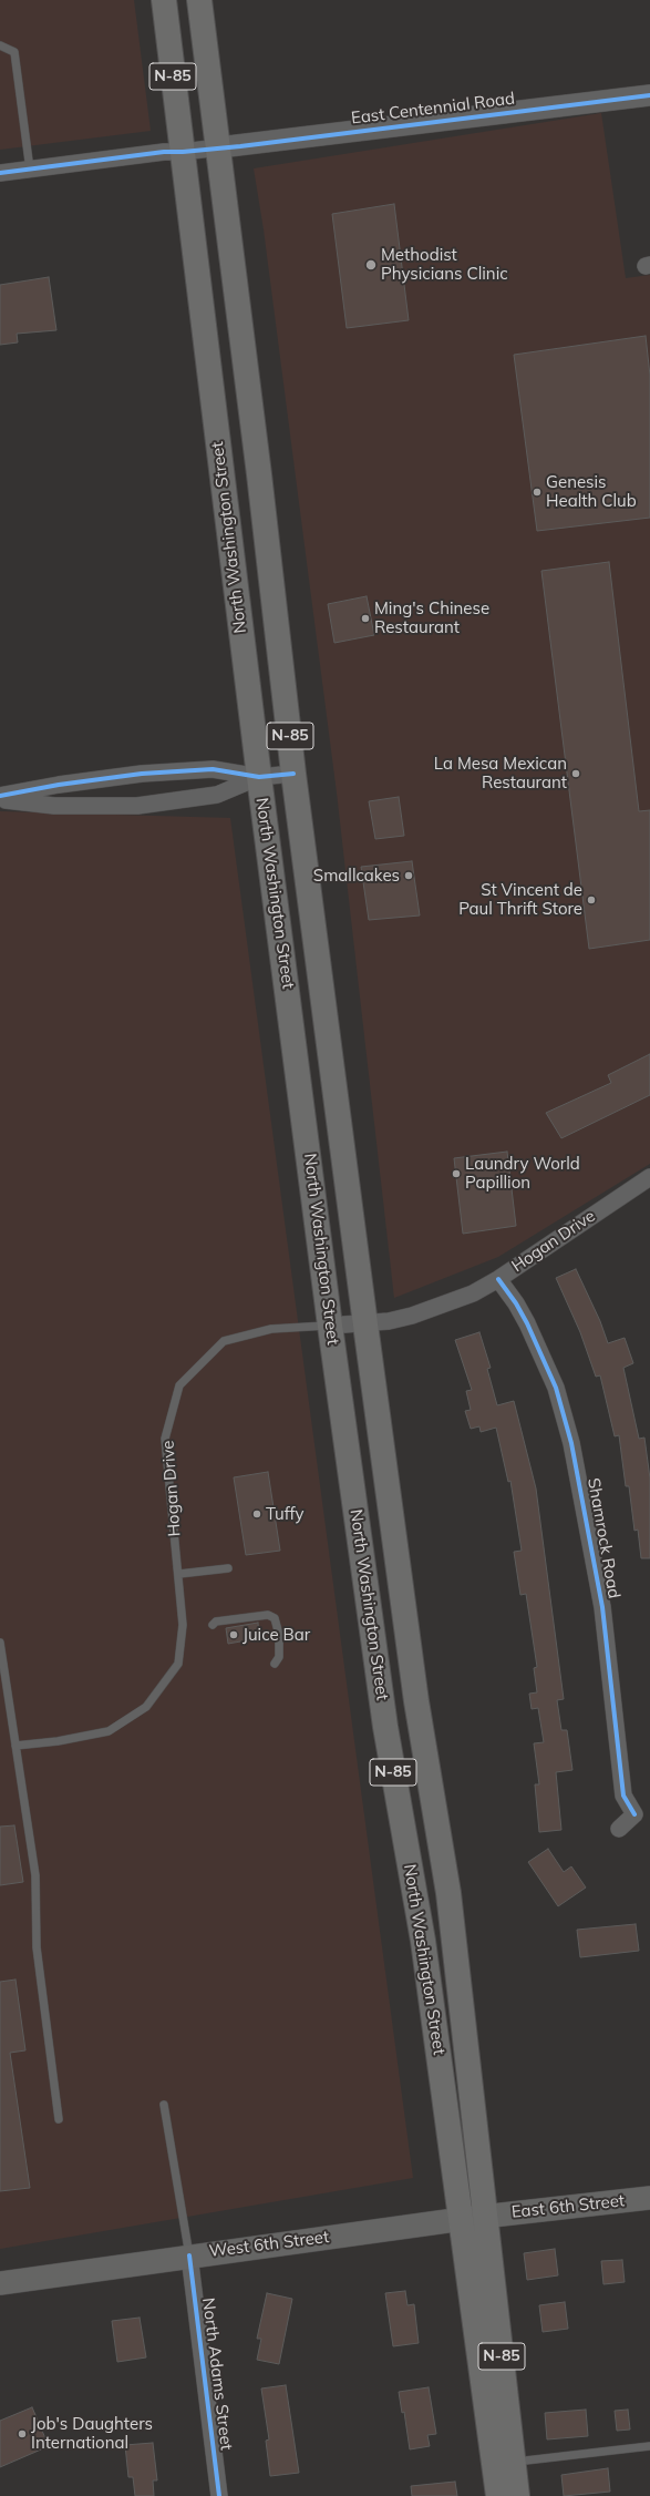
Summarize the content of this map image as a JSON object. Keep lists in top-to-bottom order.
{
  "streets": {
    "main road": [
      "N-85",
      "North Washington Street",
      "East 6th Street",
      "West 6th Street"
    ],
    "street": [
      "East Centennial Road",
      "Hogan Drive",
      "Shamrock Road",
      "North Adams Street"
    ]
  },
  "crossings": [
    ["East Centennial Road", "North Washington Street"],
    ["North Washington Street", "Hogan Drive"],
    ["North Washington Street", "East 6th Street"],
    ["North Washington Street", "West 6th Street"],
    ["Hogan Drive", "Shamrock Road"],
    ["East 6th Street", "West 6th Street"],
    ["West 6th Street", "North Adams Street"]
  ],
  "places": [
    "Methodist Physicians Clinic",
    "Genesis Health Club",
    "Ming's Chinese Restaurant",
    "La Mesa Mexican Restaurant",
    "Smallcakes",
    "St Vincent de Paul Thrift Store",
    "Laundry World Papillion",
    "Tuffy",
    "Juice Bar",
    "Job's Daughters International"
  ]
}
